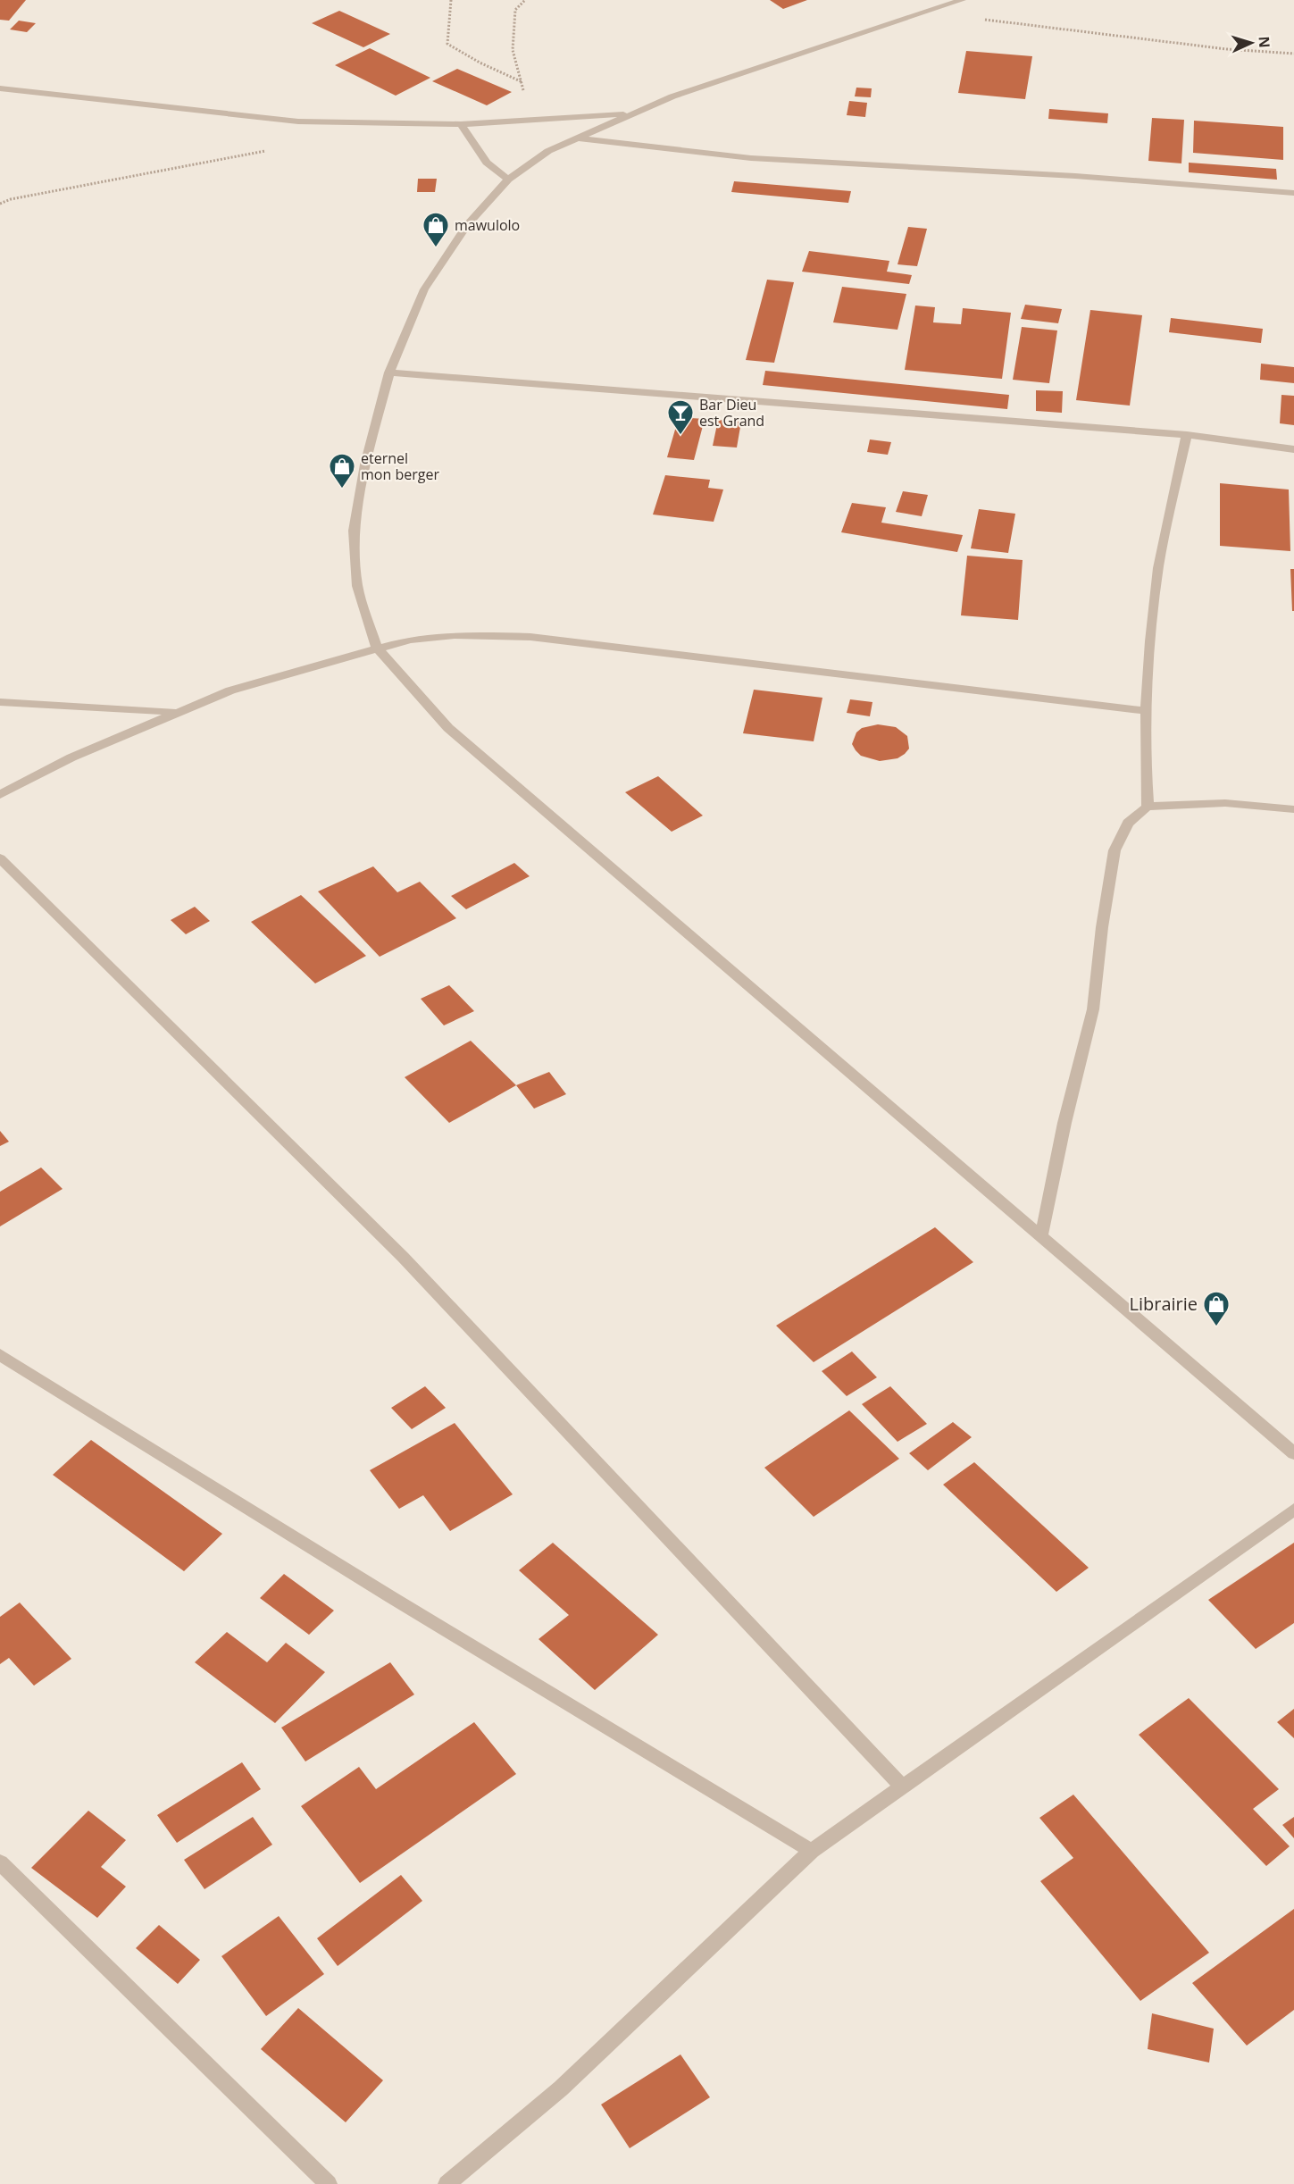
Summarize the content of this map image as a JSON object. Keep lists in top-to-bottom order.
{
  "places": {
    "shop": ["mawulolo", "eternel mon berger", "Librairie"],
    "bar": ["Bar Dieu est Grand"]
  },
  "north": "right"
}
